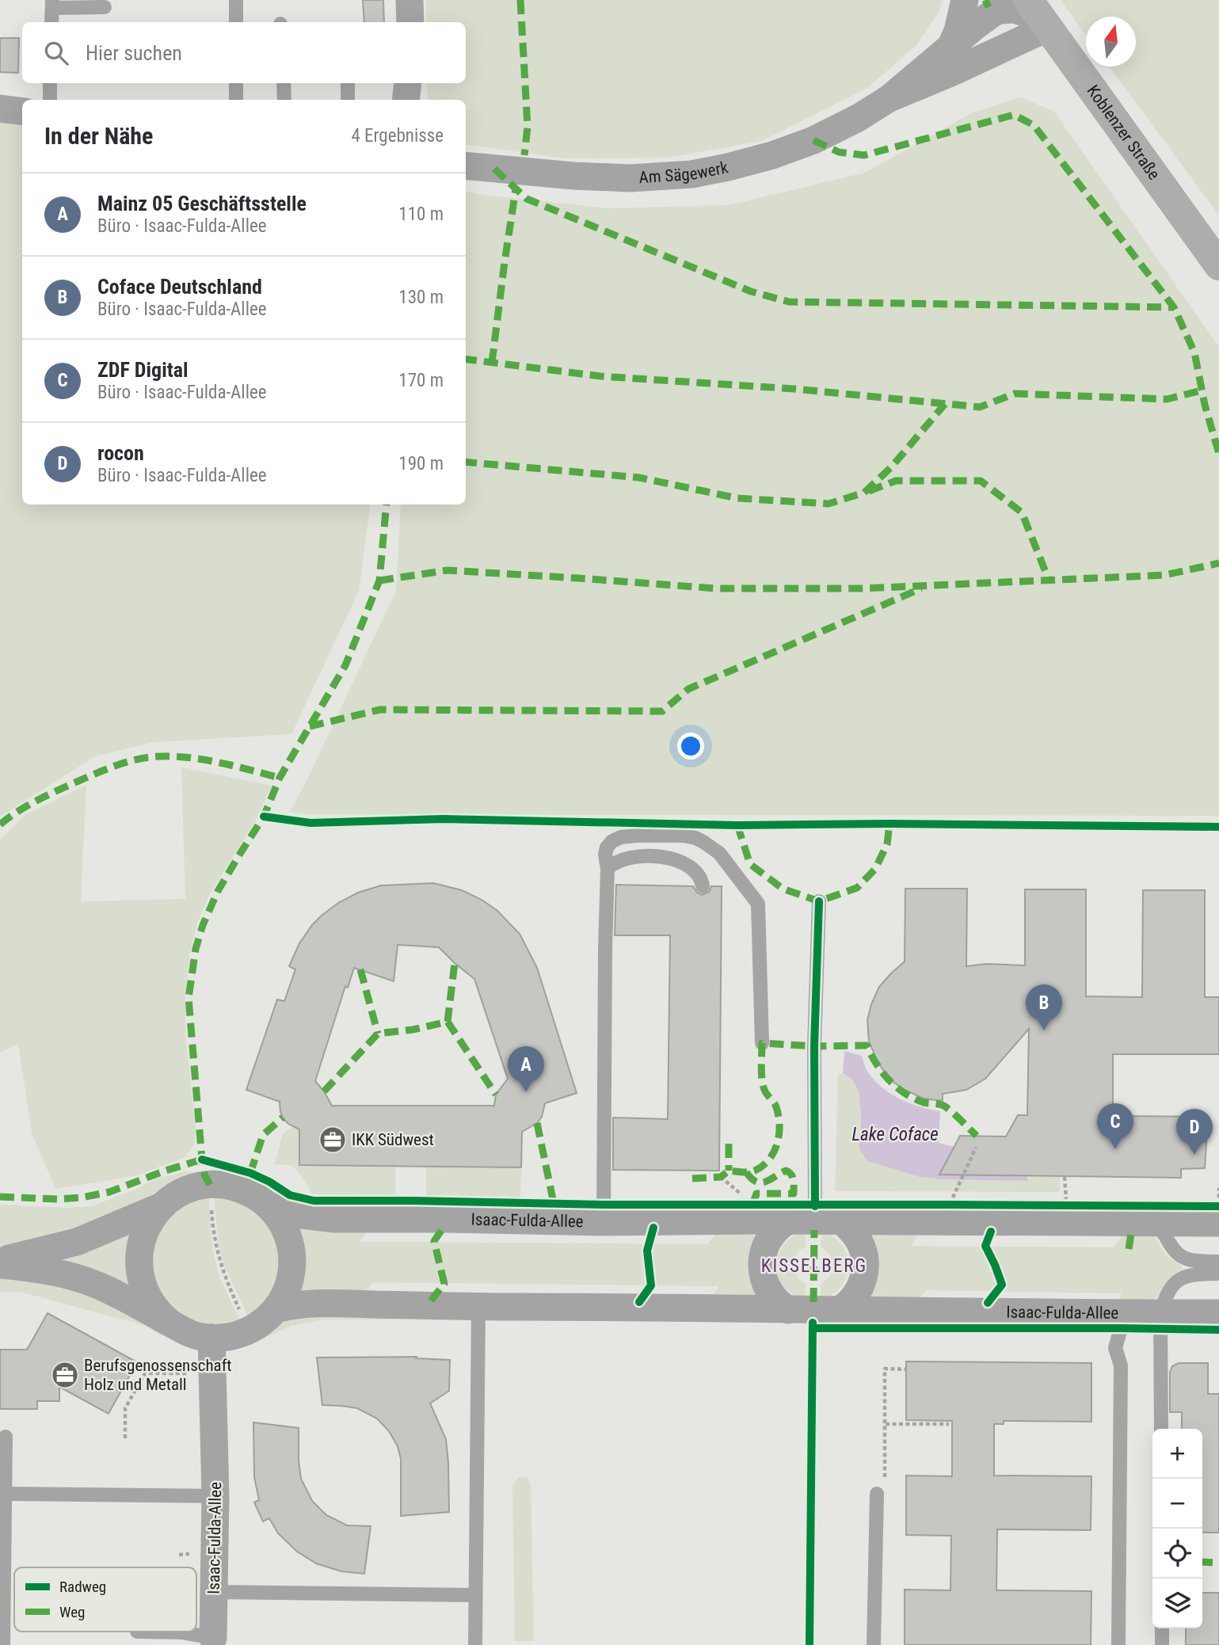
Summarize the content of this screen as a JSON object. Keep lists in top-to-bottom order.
{
  "streets": {
    "main road": ["Koblenzer Straße"],
    "street": ["Am Sägewerk", "Isaac-Fulda-Allee"]
  },
  "crossings": [
    ["Koblenzer Straße", "Am Sägewerk"]
  ],
  "districts": ["KISSELBERG"],
  "water": ["Lake Coface"],
  "places": {
    "office": ["IKK Südwest", "Berufsgenossenschaft Holz und Metall"]
  },
  "legend": ["Radweg", "Weg"],
  "north": "top",
  "page": {
    "search": "Hier suchen",
    "heading": ["In der Nähe", "4 Ergebnisse"],
    "list": [
      {
        "mark": "A",
        "name": "Mainz 05 Geschäftsstelle",
        "note": "Büro · Isaac-Fulda-Allee",
        "value": "110 m"
      },
      {
        "mark": "B",
        "name": "Coface Deutschland",
        "note": "Büro · Isaac-Fulda-Allee",
        "value": "130 m"
      },
      {
        "mark": "C",
        "name": "ZDF Digital",
        "note": "Büro · Isaac-Fulda-Allee",
        "value": "170 m"
      },
      {
        "mark": "D",
        "name": "rocon",
        "note": "Büro · Isaac-Fulda-Allee",
        "value": "190 m"
      }
    ],
    "pins": [
      "B",
      "A",
      "C",
      "D"
    ],
    "map_buttons": ["+", "−"]
  }
}
